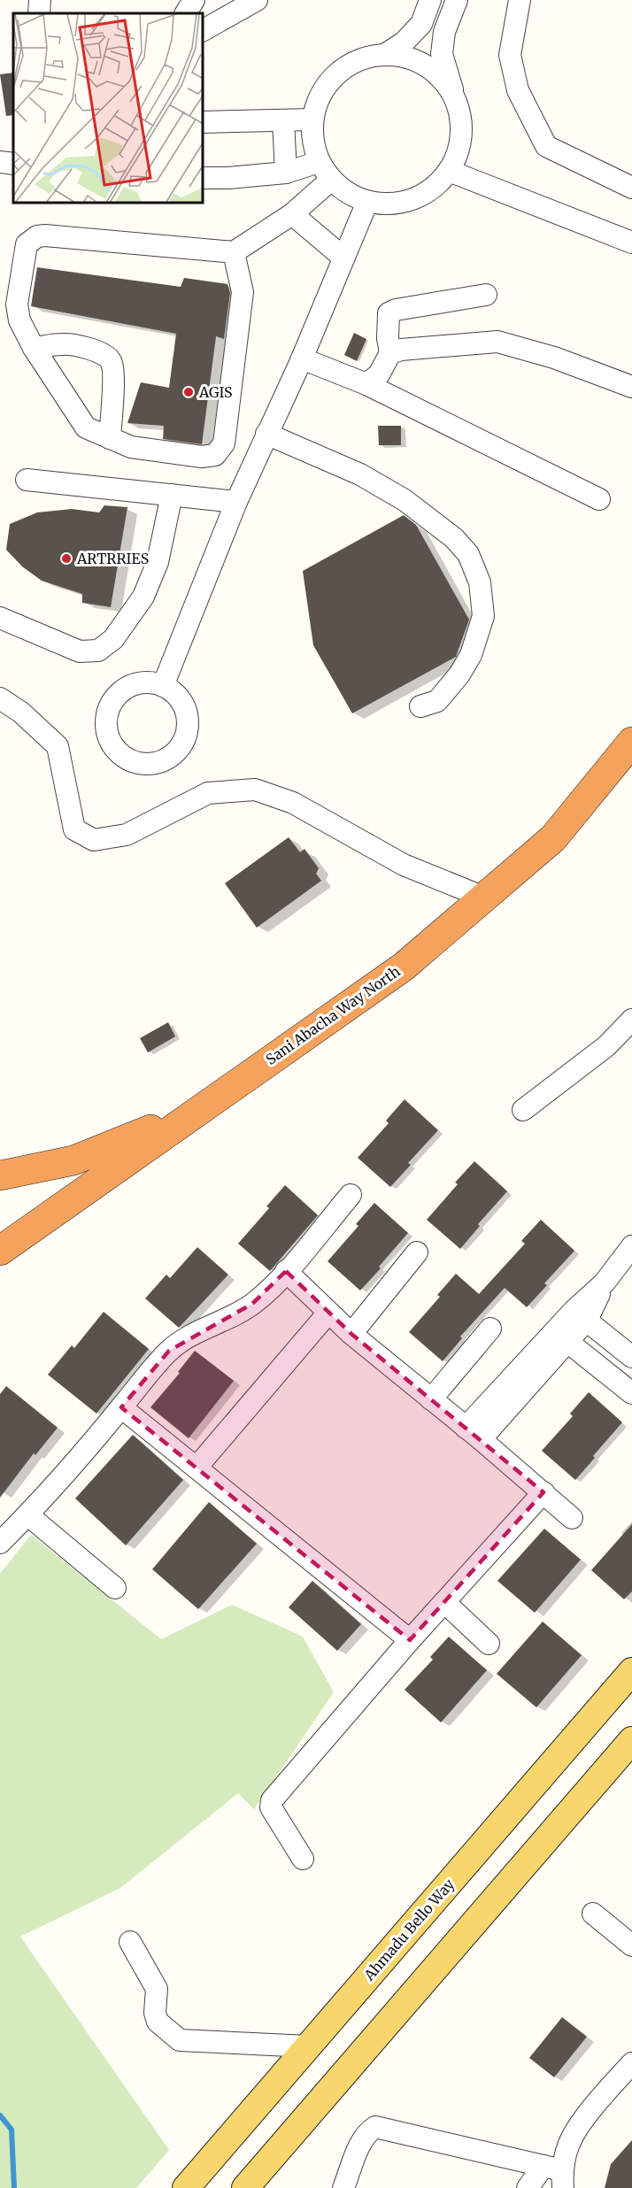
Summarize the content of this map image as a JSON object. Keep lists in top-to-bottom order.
{
  "streets": {
    "highway": ["Sani Abacha Way North"],
    "main road": ["Ahmadu Bello Way"]
  },
  "places": ["AGIS", "ARTRRIES"]
}
